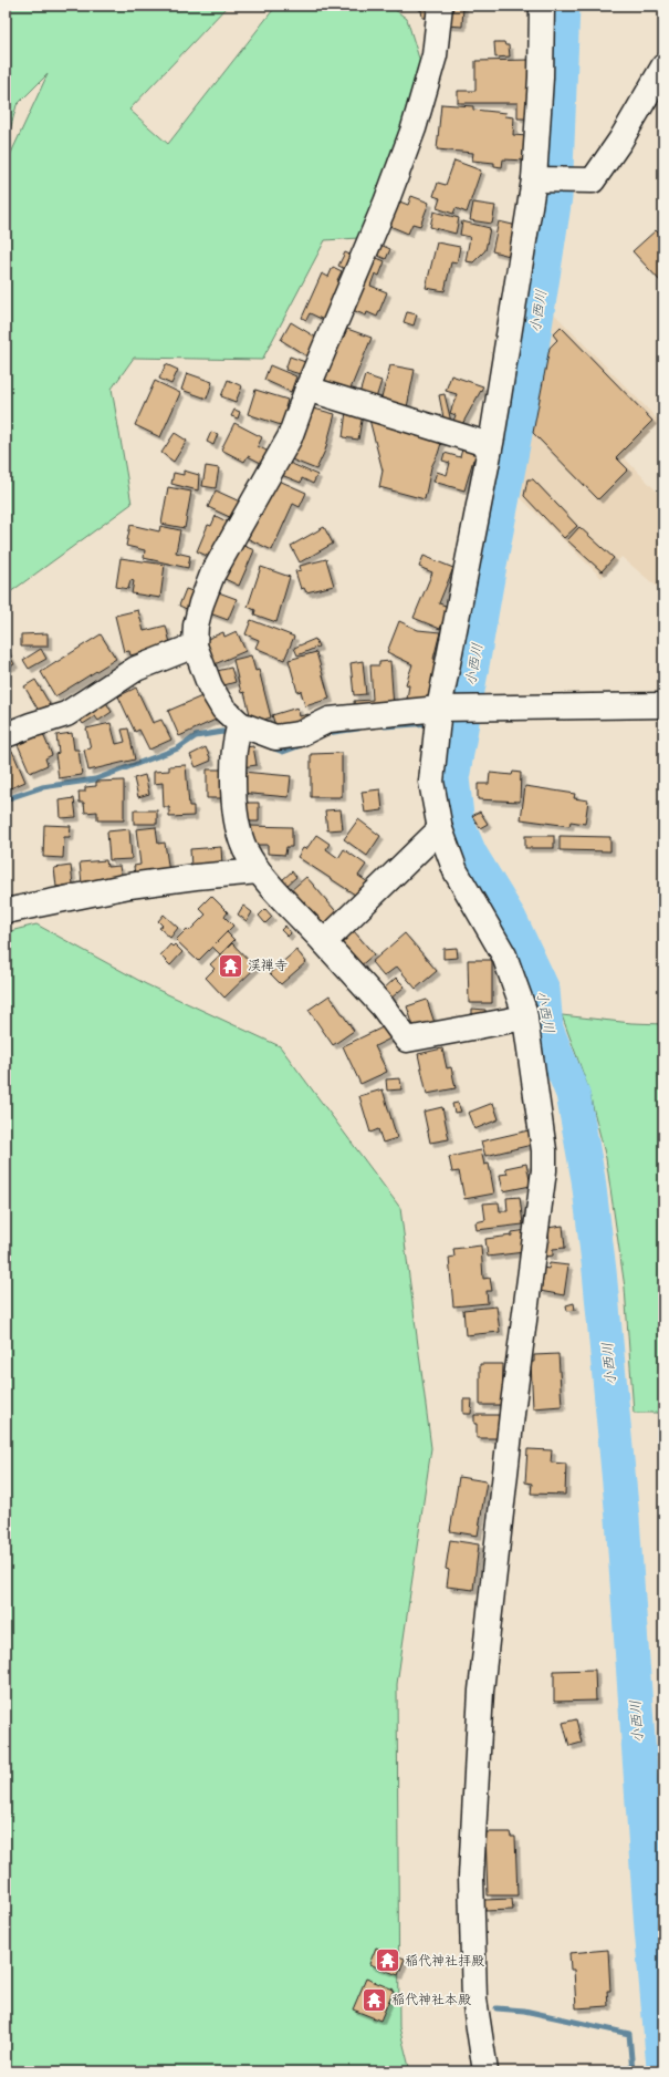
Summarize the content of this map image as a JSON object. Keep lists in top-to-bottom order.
{
  "water": ["小西川"],
  "places": {
    "temple": ["渓禅寺", "稲代神社拝殿", "稲代神社本殿"]
  }
}
